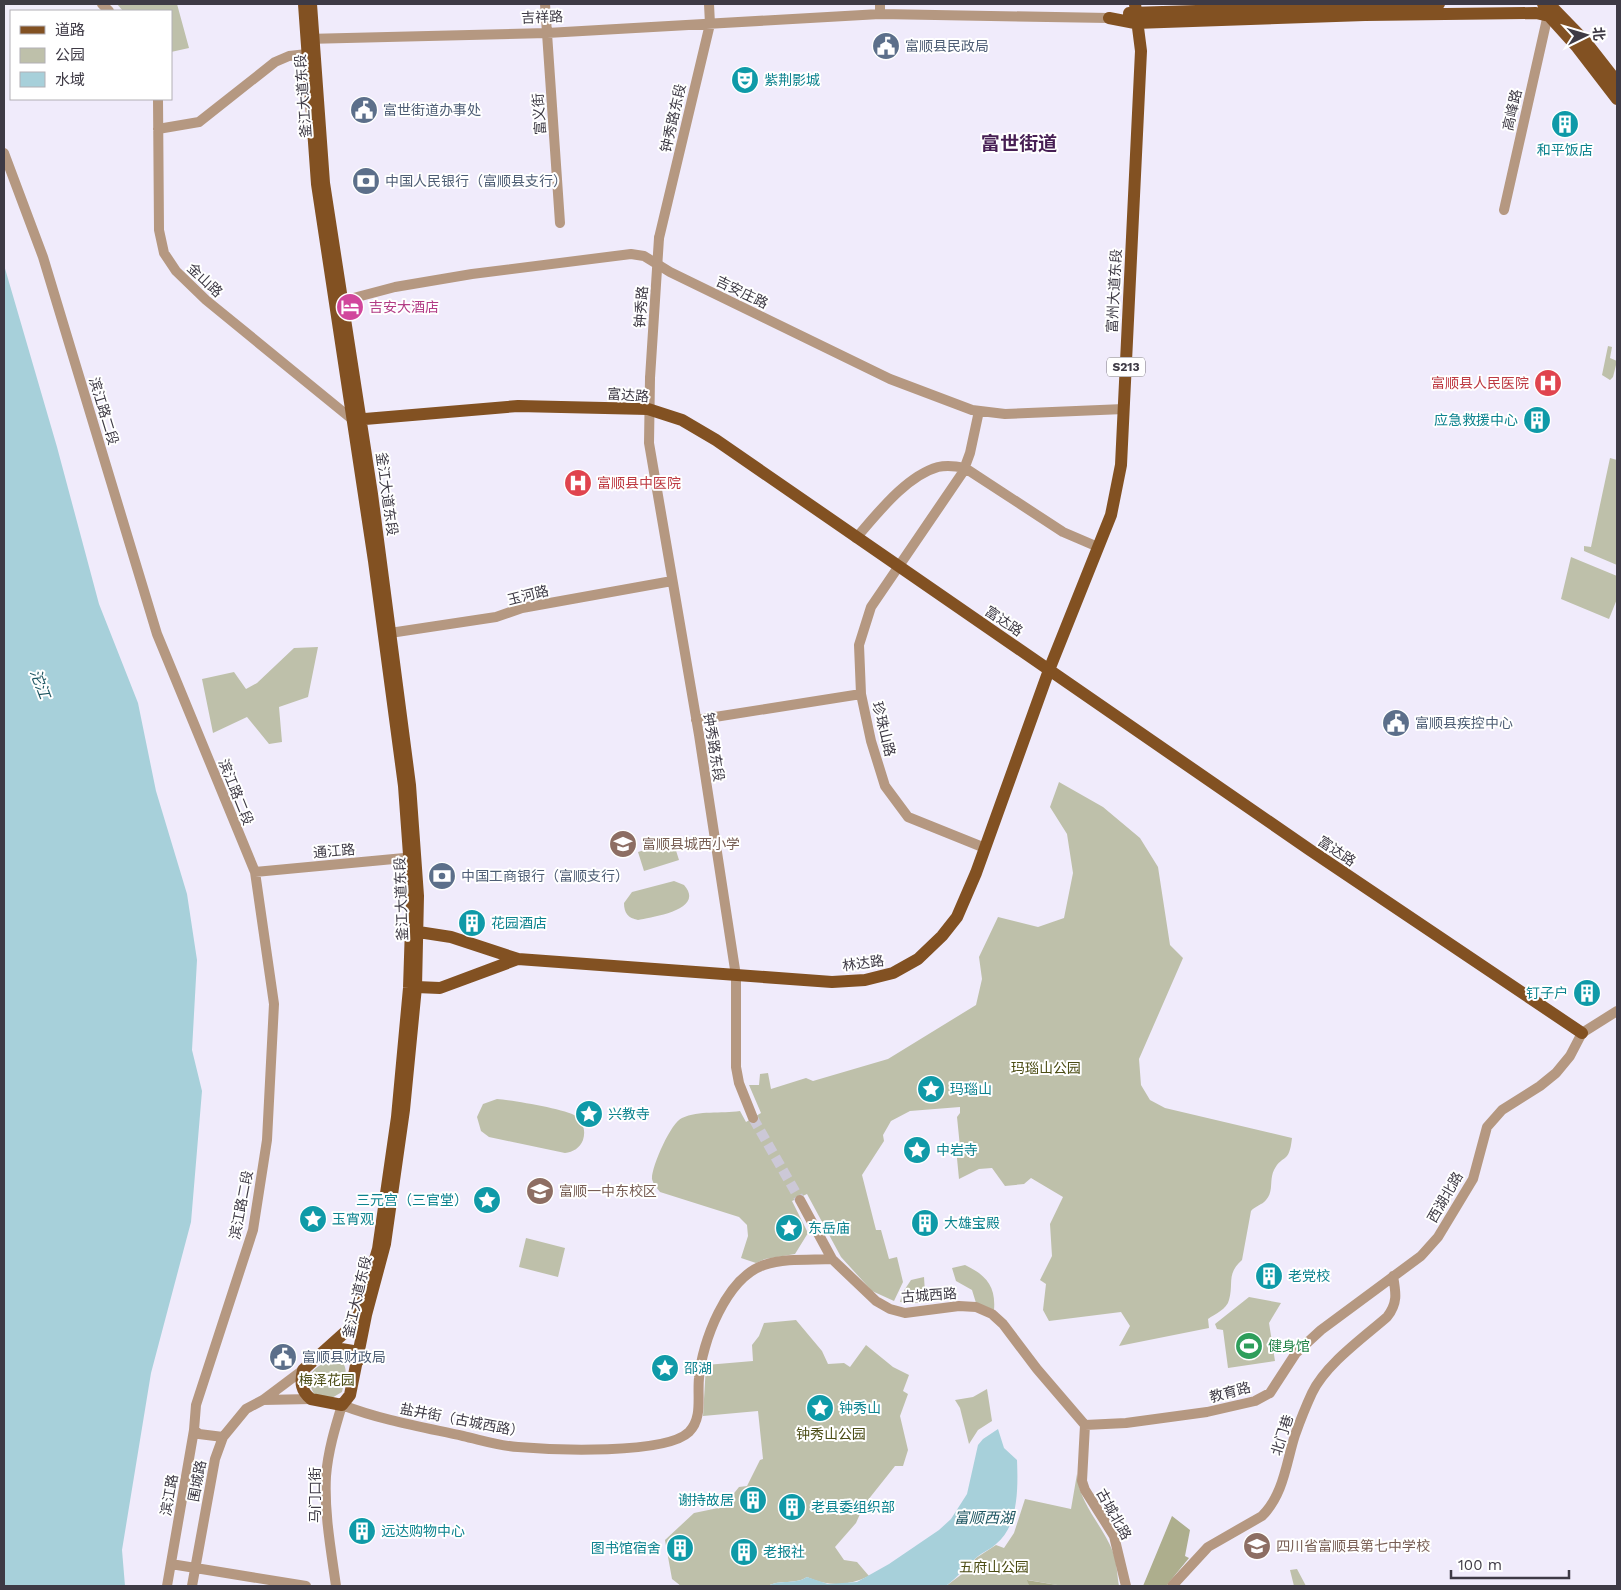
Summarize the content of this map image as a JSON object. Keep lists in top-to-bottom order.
{
  "streets": {
    "main road": [
      "吉祥路",
      "釜江大道东段",
      "富州大道东段",
      "S213",
      "富达路",
      "林达路"
    ],
    "street": [
      "高峰路",
      "富义街",
      "钟秀路东段",
      "金山路",
      "吉安庄路",
      "钟秀路",
      "滨江路二段",
      "玉河路",
      "珍珠山路",
      "通江路",
      "西湖北路",
      "古城西路",
      "教育路",
      "盐井街（古城西路）",
      "北门巷",
      "围城路",
      "滨江路",
      "马门口街",
      "古城北路"
    ]
  },
  "crossings": [
    ["吉祥路", "釜江大道东段"],
    ["吉祥路", "高峰路"],
    ["吉祥路", "富义街"],
    ["吉祥路", "钟秀路东段"],
    ["吉祥路", "S213"],
    ["釜江大道东段", "金山路"],
    ["釜江大道东段", "吉安庄路"],
    ["釜江大道东段", "富达路"],
    ["釜江大道东段", "玉河路"],
    ["釜江大道东段", "通江路"],
    ["釜江大道东段", "盐井街（古城西路）"],
    ["釜江大道东段", "围城路"],
    ["釜江大道东段", "马门口街"],
    ["钟秀路东段", "钟秀路"],
    ["钟秀路东段", "富达路"],
    ["钟秀路东段", "玉河路"],
    ["钟秀路东段", "林达路"],
    ["金山路", "富达路"],
    ["富州大道东段", "吉安庄路"],
    ["富州大道东段", "S213"],
    ["富州大道东段", "富达路"],
    ["富州大道东段", "林达路"],
    ["富达路", "珍珠山路"],
    ["富达路", "林达路"],
    ["富达路", "西湖北路"],
    ["滨江路二段", "通江路"],
    ["滨江路二段", "滨江路"],
    ["珍珠山路", "林达路"],
    ["西湖北路", "教育路"],
    ["西湖北路", "北门巷"],
    ["古城西路", "教育路"],
    ["古城西路", "盐井街（古城西路）"],
    ["古城西路", "古城北路"],
    ["教育路", "北门巷"],
    ["教育路", "古城北路"],
    ["盐井街（古城西路）", "围城路"],
    ["盐井街（古城西路）", "马门口街"],
    ["围城路", "马门口街"]
  ],
  "districts": ["富世街道"],
  "water": ["沱江", "富顺西湖"],
  "parks": [
    "玛瑙山公园",
    "梅泽花园",
    "钟秀山公园",
    "五府山公园"
  ],
  "places": {
    "public building": [
      "富顺县民政局",
      "富世街道办事处",
      "富顺县疾控中心",
      "富顺县财政局"
    ],
    "theatre": ["紫荆影城"],
    "building": [
      "和平饭店",
      "应急救援中心",
      "花园酒店",
      "钉子户",
      "大雄宝殿",
      "老党校",
      "谢持故居",
      "老县委组织部",
      "远达购物中心",
      "图书馆宿舍",
      "老报社"
    ],
    "bank": ["中国人民银行（富顺县支行）", "中国工商银行（富顺支行）"],
    "hotel": ["吉安大酒店"],
    "hospital": ["富顺县人民医院", "富顺县中医院"],
    "school or university": ["富顺县城西小学", "富顺一中东校区", "四川省富顺县第七中学校"],
    "place": [
      "玛瑙山",
      "兴教寺",
      "中岩寺",
      "三元宫（三官堂）",
      "玉宵观",
      "东岳庙",
      "邵湖",
      "钟秀山"
    ],
    "sports": ["健身馆"]
  },
  "legend": ["道路", "公园", "水域"],
  "scale_bar": "100 m",
  "north": "right"
}
